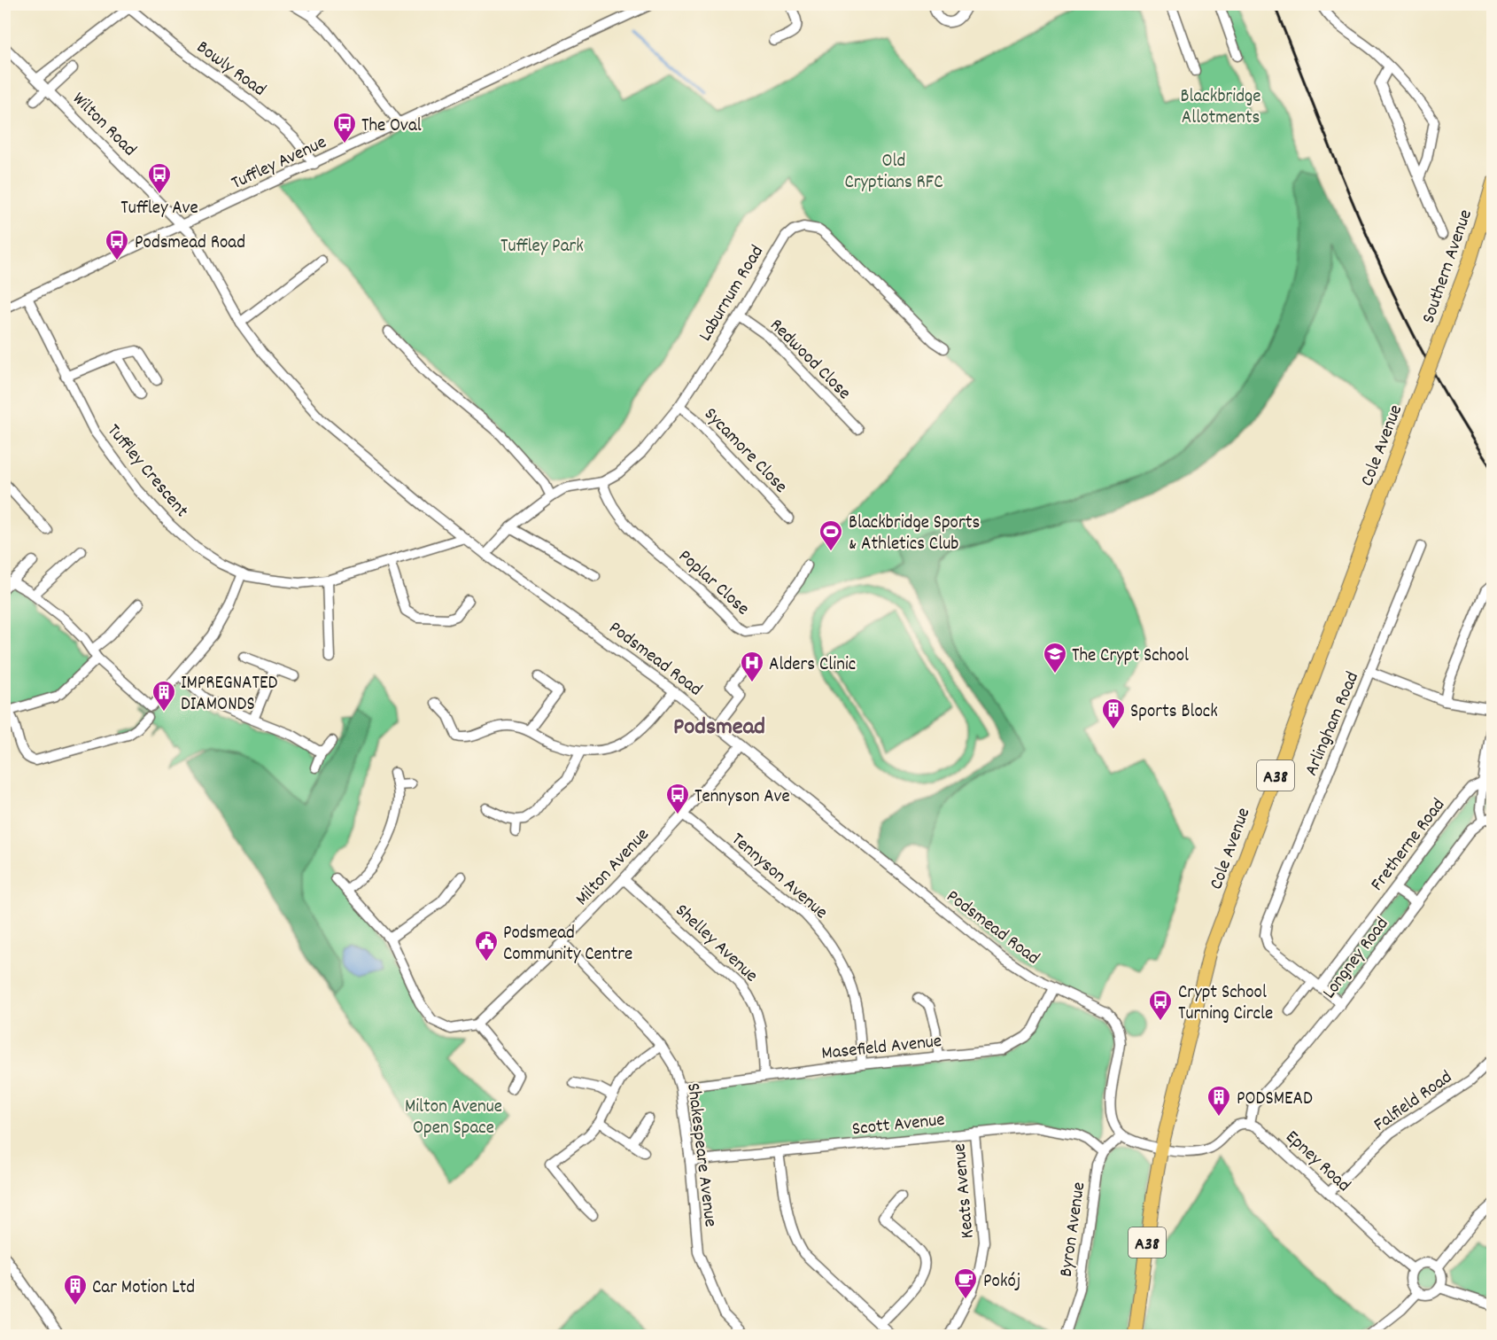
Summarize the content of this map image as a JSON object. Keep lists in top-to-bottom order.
{
  "streets": {
    "highway": ["Southern Avenue", "Cole Avenue", "A38"],
    "street": [
      "Bowly Road",
      "Wilton Road",
      "Tuffley Avenue",
      "Laburnum Road",
      "Redwood Close",
      "Sycamore Close",
      "Tuffley Crescent",
      "Poplar Close",
      "Podsmead Road",
      "Arlingham Road",
      "Fretherne Road",
      "Milton Avenue",
      "Tennyson Avenue",
      "Shelley Avenue",
      "Longney Road",
      "Masefield Avenue",
      "Falfield Road",
      "Scott Avenue",
      "Shakespeare Avenue",
      "Epney Road",
      "Keats Avenue",
      "Byron Avenue"
    ]
  },
  "crossings": [
    ["Bowly Road", "Tuffley Avenue"],
    ["Wilton Road", "Tuffley Avenue"],
    ["Wilton Road", "Podsmead Road"],
    ["Tuffley Avenue", "Tuffley Crescent"],
    ["Tuffley Avenue", "Podsmead Road"],
    ["Southern Avenue", "Cole Avenue"],
    ["Laburnum Road", "Redwood Close"],
    ["Laburnum Road", "Sycamore Close"],
    ["Laburnum Road", "Poplar Close"],
    ["Laburnum Road", "Podsmead Road"],
    ["Tuffley Crescent", "Podsmead Road"],
    ["Podsmead Road", "Milton Avenue"],
    ["Podsmead Road", "Masefield Avenue"],
    ["Arlingham Road", "Fretherne Road"],
    ["Arlingham Road", "Longney Road"],
    ["Milton Avenue", "Tennyson Avenue"],
    ["Milton Avenue", "Shelley Avenue"],
    ["Milton Avenue", "Shakespeare Avenue"],
    ["Tennyson Avenue", "Masefield Avenue"],
    ["Shelley Avenue", "Masefield Avenue"],
    ["Longney Road", "Epney Road"],
    ["Masefield Avenue", "Shakespeare Avenue"],
    ["Falfield Road", "Epney Road"],
    ["Scott Avenue", "Shakespeare Avenue"],
    ["Scott Avenue", "Keats Avenue"],
    ["Scott Avenue", "Byron Avenue"]
  ],
  "districts": ["Podsmead"],
  "parks": [
    "Blackbridge Allotments",
    "Old Cryptians RFC",
    "Tuffley Park",
    "Milton Avenue Open Space"
  ],
  "places": {
    "bus stop": [
      "The Oval",
      "Tuffley Ave",
      "Podsmead Road",
      "Tennyson Ave",
      "Crypt School Turning Circle"
    ],
    "sports": ["Blackbridge Sports & Athletics Club"],
    "school or university": ["The Crypt School"],
    "hospital": ["Alders Clinic"],
    "building": [
      "IMPREGNATED DIAMONDS",
      "Sports Block",
      "PODSMEAD",
      "Car Motion Ltd"
    ],
    "public building": ["Podsmead Community Centre"],
    "cafe": ["Pokój"]
  }
}
